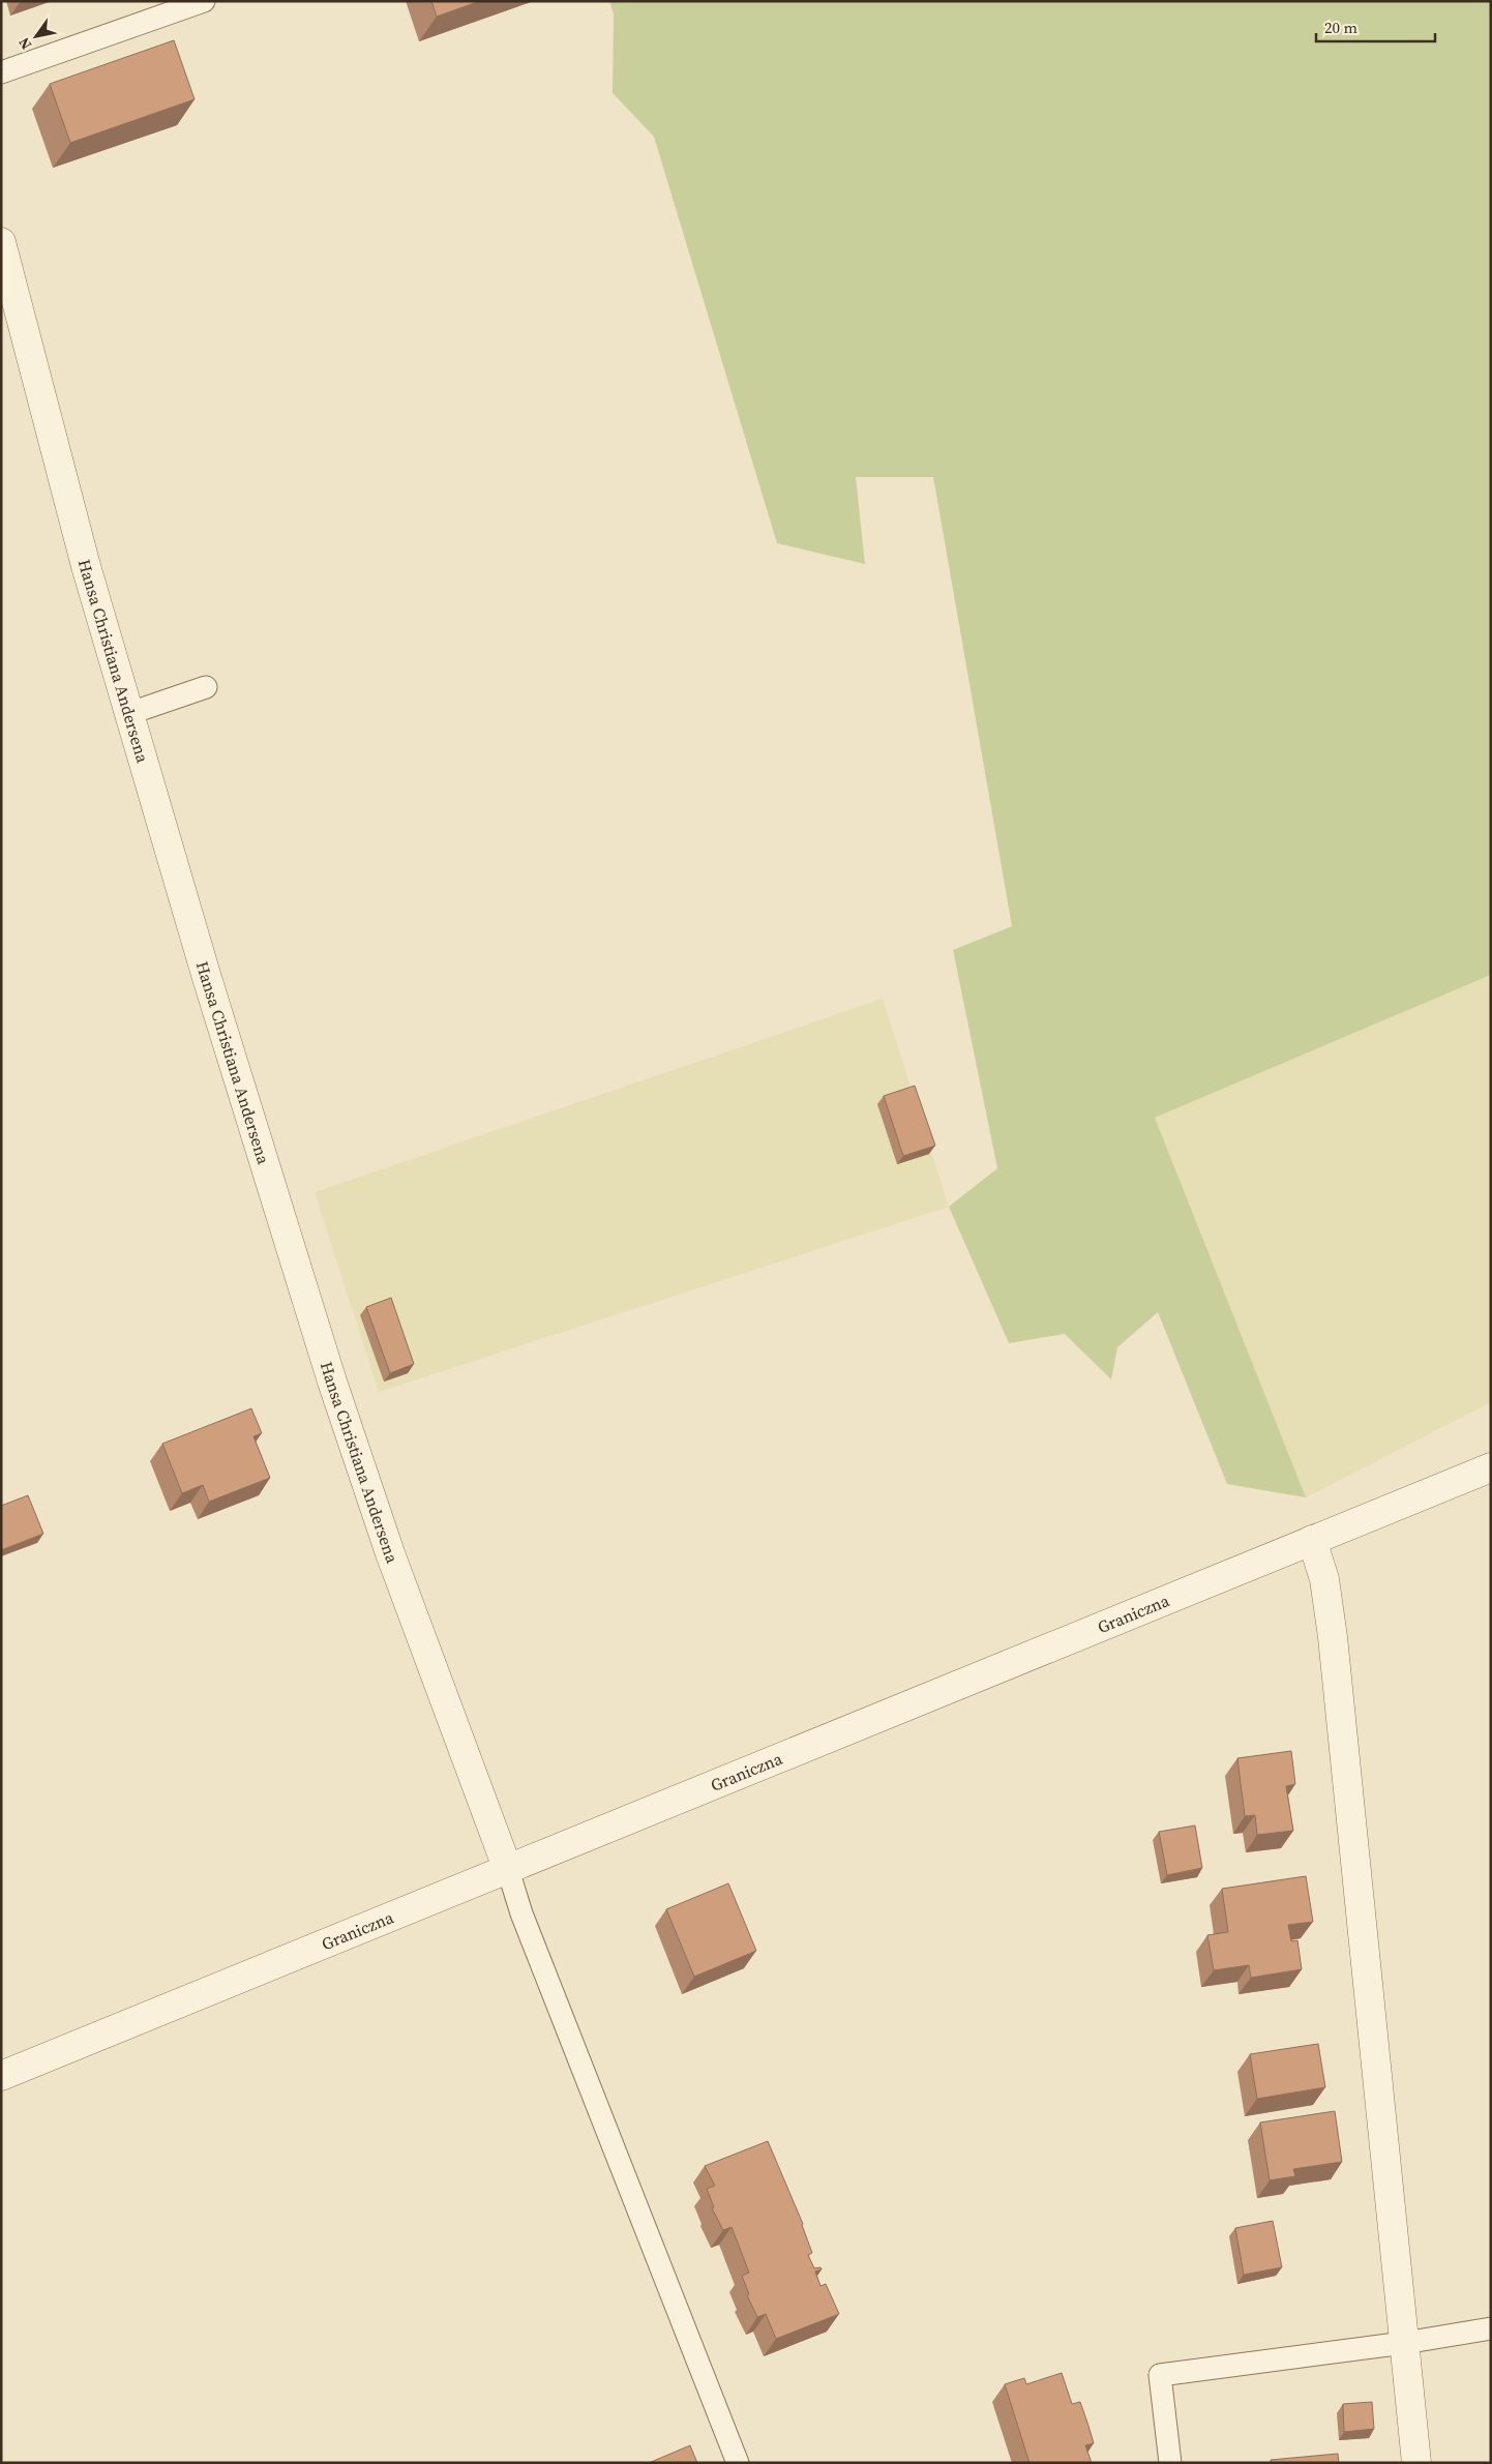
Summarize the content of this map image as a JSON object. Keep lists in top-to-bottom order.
{
  "streets": {
    "street": ["Hansa Christiana Andersena", "Graniczna"]
  },
  "crossings": [
    ["Hansa Christiana Andersena", "Graniczna"]
  ],
  "scale_bar": "20 m",
  "north": "bottom left"
}
